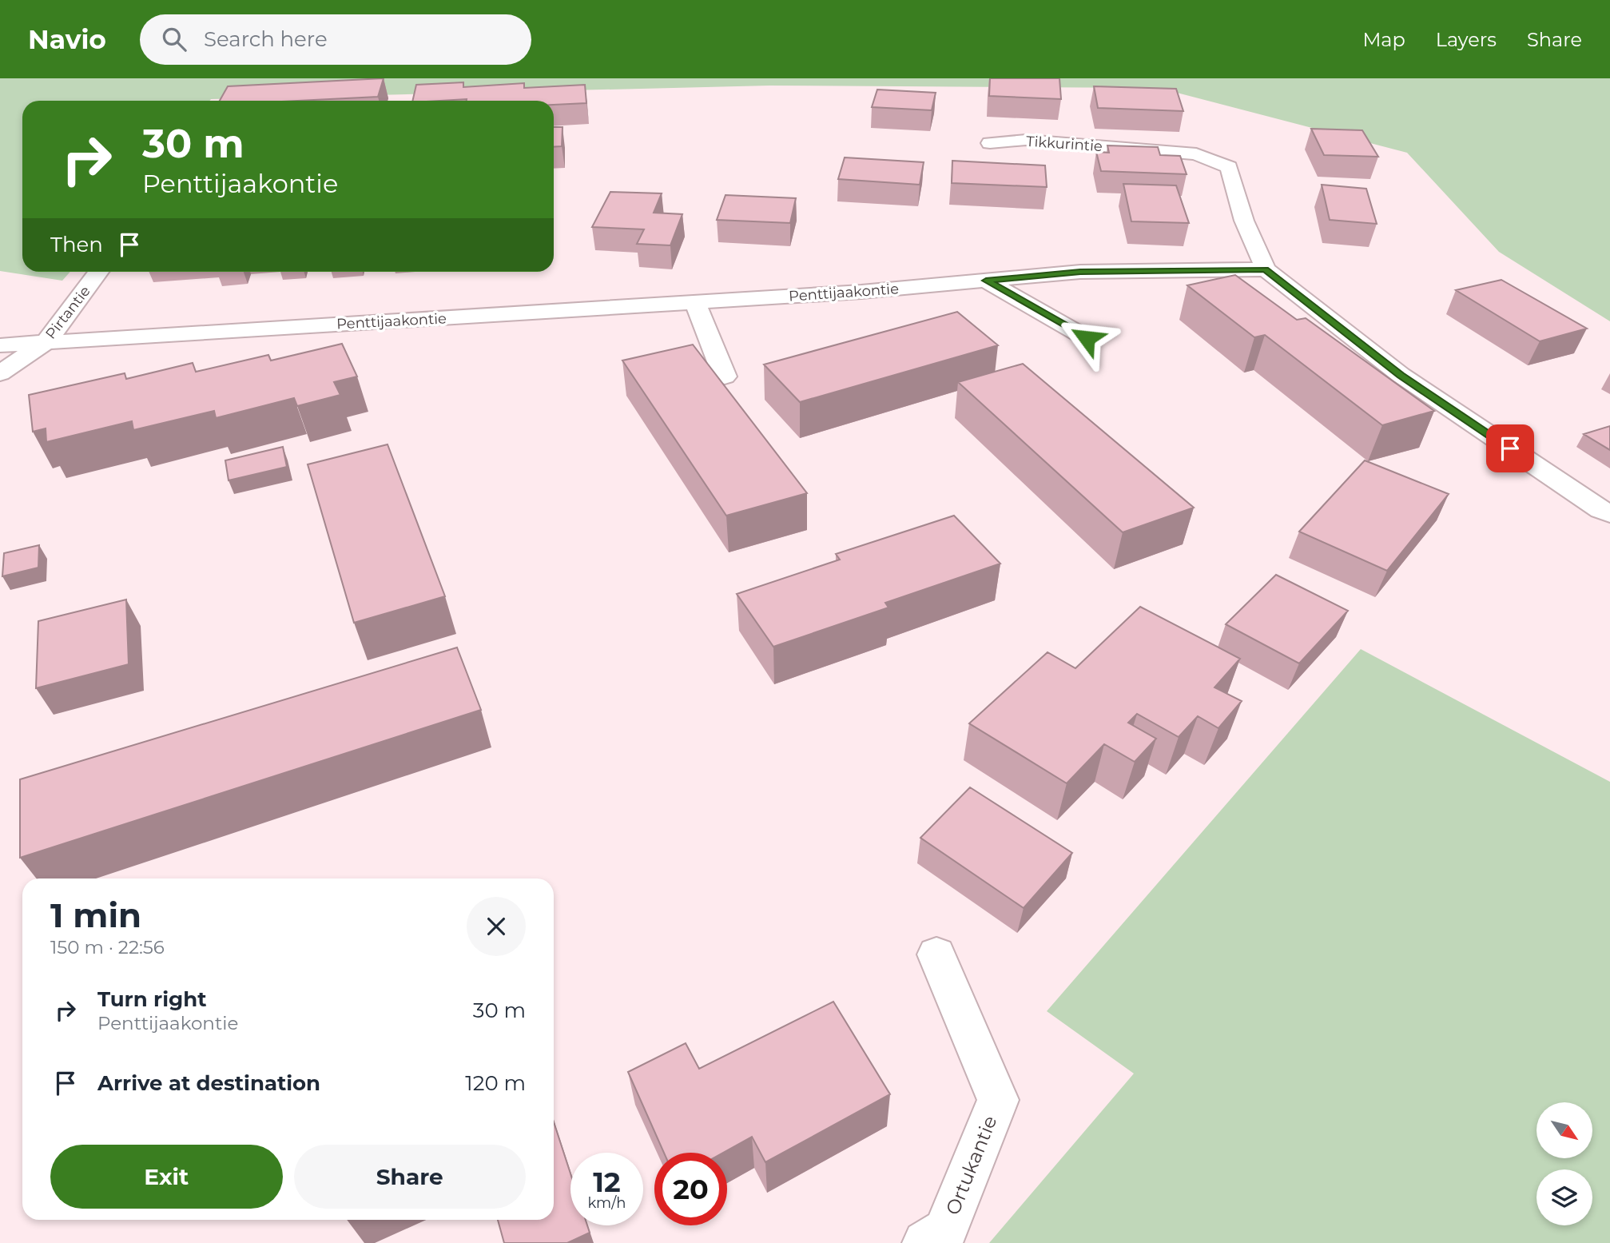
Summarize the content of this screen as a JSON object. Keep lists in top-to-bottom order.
{
  "streets": {
    "street": [
      "Tikkurintie",
      "Penttijaakontie",
      "Pirtantie",
      "Ortukantie"
    ]
  },
  "crossings": [
    ["Tikkurintie", "Penttijaakontie"],
    ["Penttijaakontie", "Pirtantie"]
  ],
  "north": "bottom right",
  "page": {
    "header": "Navio",
    "search": "Search here",
    "nav": ["Map", "Layers", "Share"],
    "turn": ["30 m", "Penttijaakontie"],
    "then": "Then",
    "heading": ["1 min", "150 m · 22:56"],
    "list": [
      {
        "name": "Turn right",
        "note": "Penttijaakontie",
        "value": "30 m"
      },
      {
        "name": "Arrive at destination",
        "value": "120 m"
      }
    ],
    "buttons": ["Exit", "Share"],
    "speed": "12 km/h",
    "limit": "20"
  }
}
